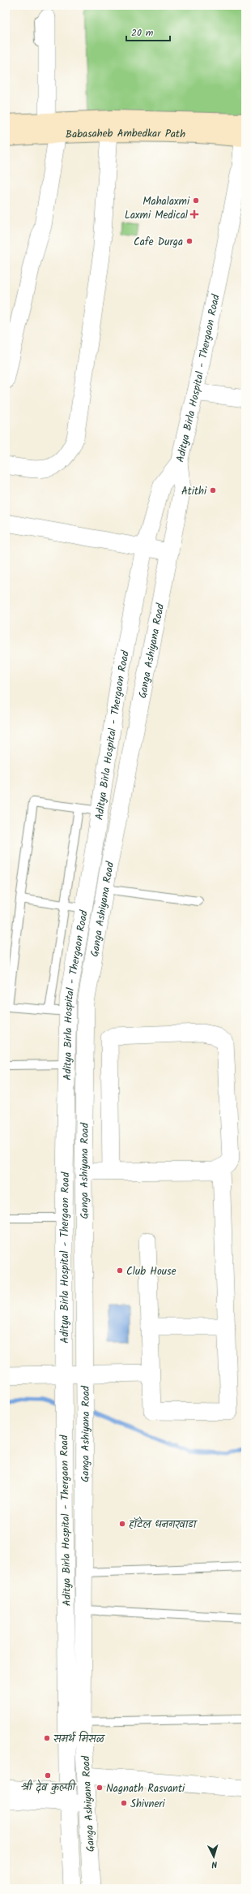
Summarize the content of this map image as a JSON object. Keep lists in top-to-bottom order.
{
  "streets": {
    "street": ["Babasaheb Ambedkar Path", "Aditya Birla Hospital - Thergaon Road", "Ganga Ashiyana Road"]
  },
  "crossings": [
    ["Babasaheb Ambedkar Path", "Aditya Birla Hospital - Thergaon Road"],
    ["Aditya Birla Hospital - Thergaon Road", "Ganga Ashiyana Road"]
  ],
  "places": {
    "other": [
      "Mahalaxmi",
      "Cafe Durga",
      "Atithi",
      "Club House",
      "हॉटेल धनगरवाडा",
      "समर्थ मिसळ",
      "श्री देव कुल्फी",
      "Nagnath Rasvanti",
      "Shivneri"
    ],
    "health": ["Laxmi Medical"]
  },
  "scale_bar": "20 m",
  "north": "bottom"
}
